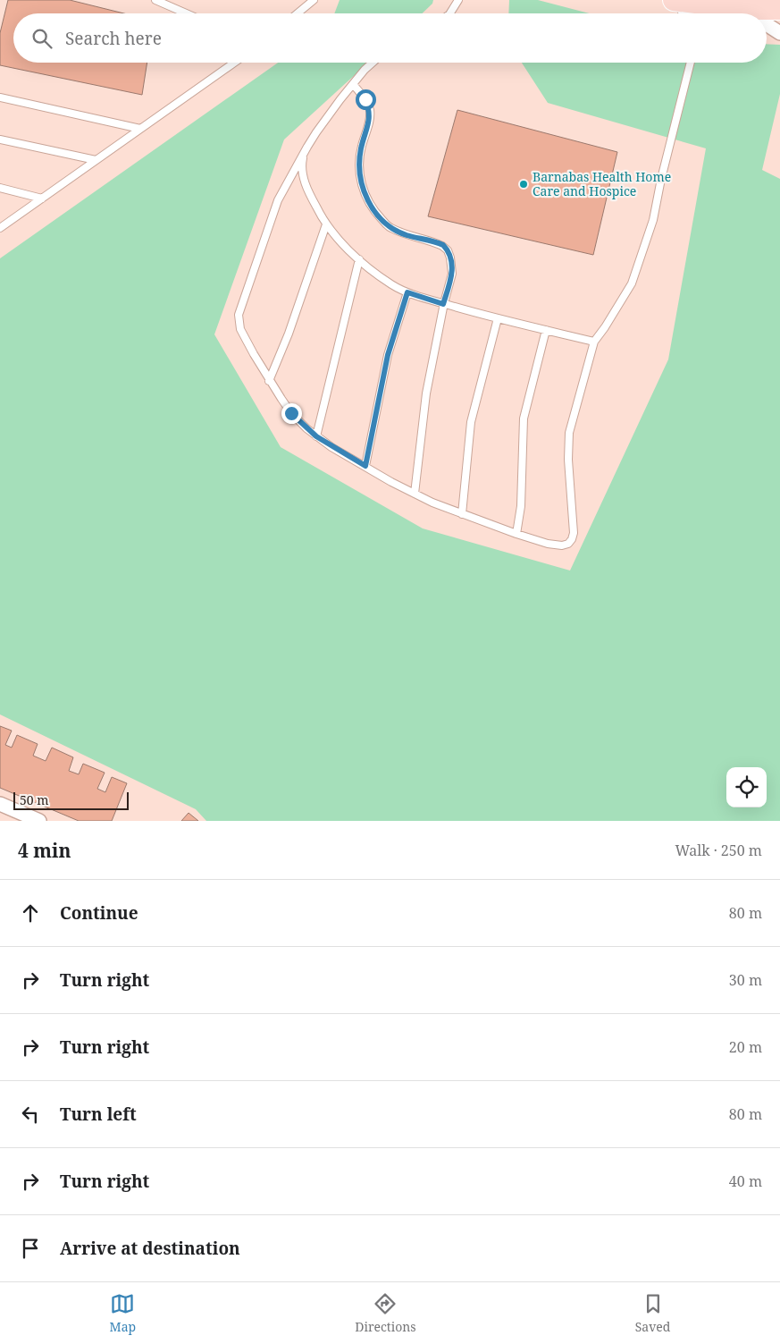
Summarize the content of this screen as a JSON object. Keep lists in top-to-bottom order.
{
  "places": ["Barnabas Health Home Care and Hospice"],
  "scale_bar": "50 m",
  "page": {
    "search": "Search here",
    "scale": "50 m",
    "heading": ["4 min", "Walk · 250 m"],
    "list": [
      ["Continue", "80 m"],
      ["Turn right", "30 m"],
      ["Turn right", "20 m"],
      ["Turn left", "80 m"],
      ["Turn right", "40 m"],
      "Arrive at destination"
    ],
    "nav": ["Map", "Directions", "Saved"]
  }
}
